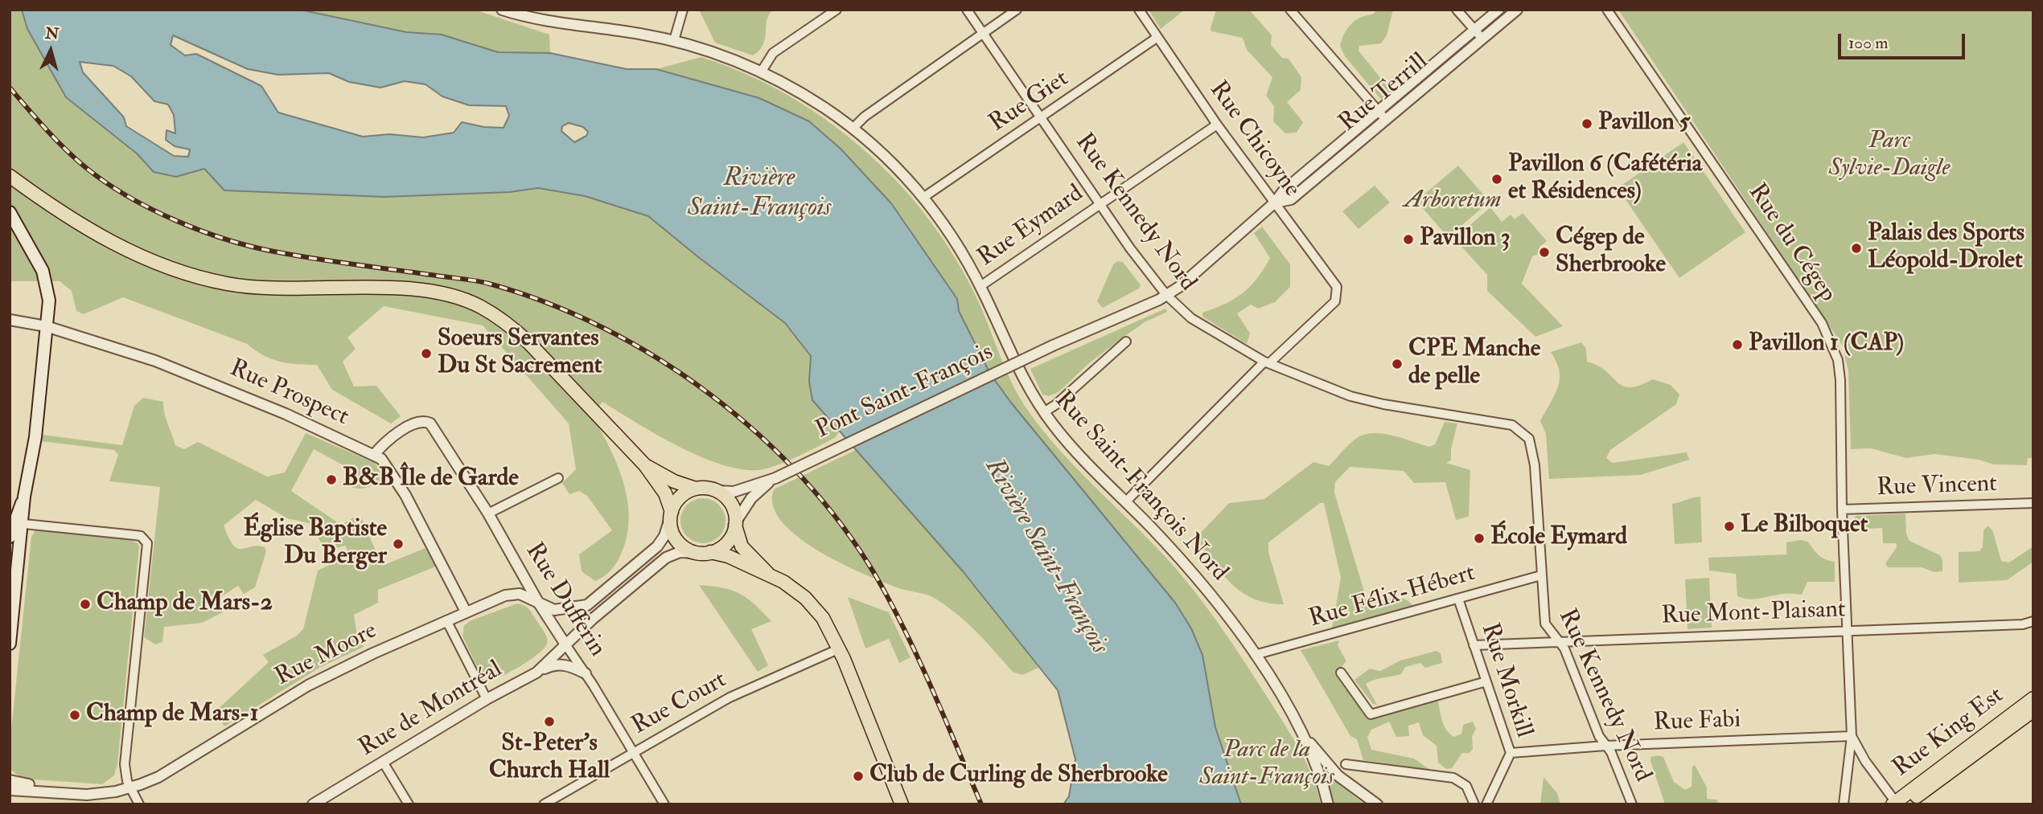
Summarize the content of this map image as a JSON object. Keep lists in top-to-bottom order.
{
  "streets": {
    "main road": ["Rue King Est"],
    "street": [
      "Rue Terrill",
      "Rue Giet",
      "Rue Chicoyne",
      "Rue Kennedy Nord",
      "Rue Eymard",
      "Rue du Cégep",
      "Pont Saint-François",
      "Rue Prospect",
      "Rue Saint-François Nord",
      "Rue Vincent",
      "Rue Félix-Hébert",
      "Rue Dufferin",
      "Rue Mont-Plaisant",
      "Rue Moore",
      "Rue Morkill",
      "Rue Court",
      "Rue de Montréal",
      "Rue Fabi"
    ]
  },
  "crossings": [
    ["Rue Terrill", "Rue Chicoyne"],
    ["Rue Terrill", "Rue Kennedy Nord"],
    ["Rue Terrill", "Pont Saint-François"],
    ["Rue Giet", "Rue Chicoyne"],
    ["Rue Giet", "Rue Kennedy Nord"],
    ["Rue Giet", "Rue Saint-François Nord"],
    ["Rue Chicoyne", "Rue Kennedy Nord"],
    ["Rue Chicoyne", "Rue Eymard"],
    ["Rue Kennedy Nord", "Rue Eymard"],
    ["Rue Kennedy Nord", "Rue Félix-Hébert"],
    ["Rue Kennedy Nord", "Rue Mont-Plaisant"],
    ["Rue Kennedy Nord", "Rue Fabi"],
    ["Rue Eymard", "Rue Saint-François Nord"],
    ["Rue du Cégep", "Rue Vincent"],
    ["Rue du Cégep", "Rue Mont-Plaisant"],
    ["Rue du Cégep", "Rue Fabi"],
    ["Rue du Cégep", "Rue King Est"],
    ["Rue Prospect", "Rue Dufferin"],
    ["Rue Prospect", "Rue Moore"],
    ["Rue Saint-François Nord", "Rue Félix-Hébert"],
    ["Rue Félix-Hébert", "Rue Morkill"],
    ["Rue Dufferin", "Rue Moore"],
    ["Rue Dufferin", "Rue Court"],
    ["Rue Dufferin", "Rue de Montréal"],
    ["Rue Mont-Plaisant", "Rue Morkill"],
    ["Rue Morkill", "Rue Fabi"]
  ],
  "water": ["Rivière Saint-François"],
  "parks": ["Parc Sylvie-Daigle", "Arboretum", "Parc de la Saint-François"],
  "places": [
    "Pavillon 5",
    "Pavillon 6 (Cafétéria et Résidences)",
    "Pavillon 3",
    "Palais des Sports Léopold-Drolet",
    "Cégep de Sherbrooke",
    "Pavillon 1 (CAP)",
    "Soeurs Servantes Du St Sacrement",
    "CPE Manche de pelle",
    "B&B Île de Garde",
    "Le Bilboquet",
    "École Eymard",
    "Église Baptiste Du Berger",
    "Champ de Mars-2",
    "Champ de Mars-1",
    "St-Peter's Church Hall",
    "Club de Curling de Sherbrooke"
  ],
  "scale_bar": "100 m",
  "north": "top"
}
